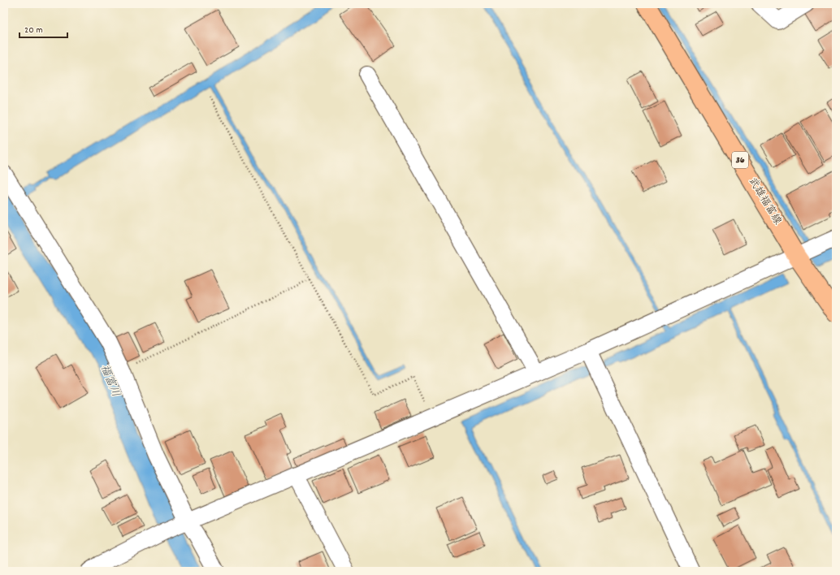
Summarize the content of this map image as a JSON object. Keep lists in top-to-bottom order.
{
  "streets": {
    "main road": ["36", "武雄福富線"]
  },
  "water": ["福富川"],
  "scale_bar": "20 m"
}
